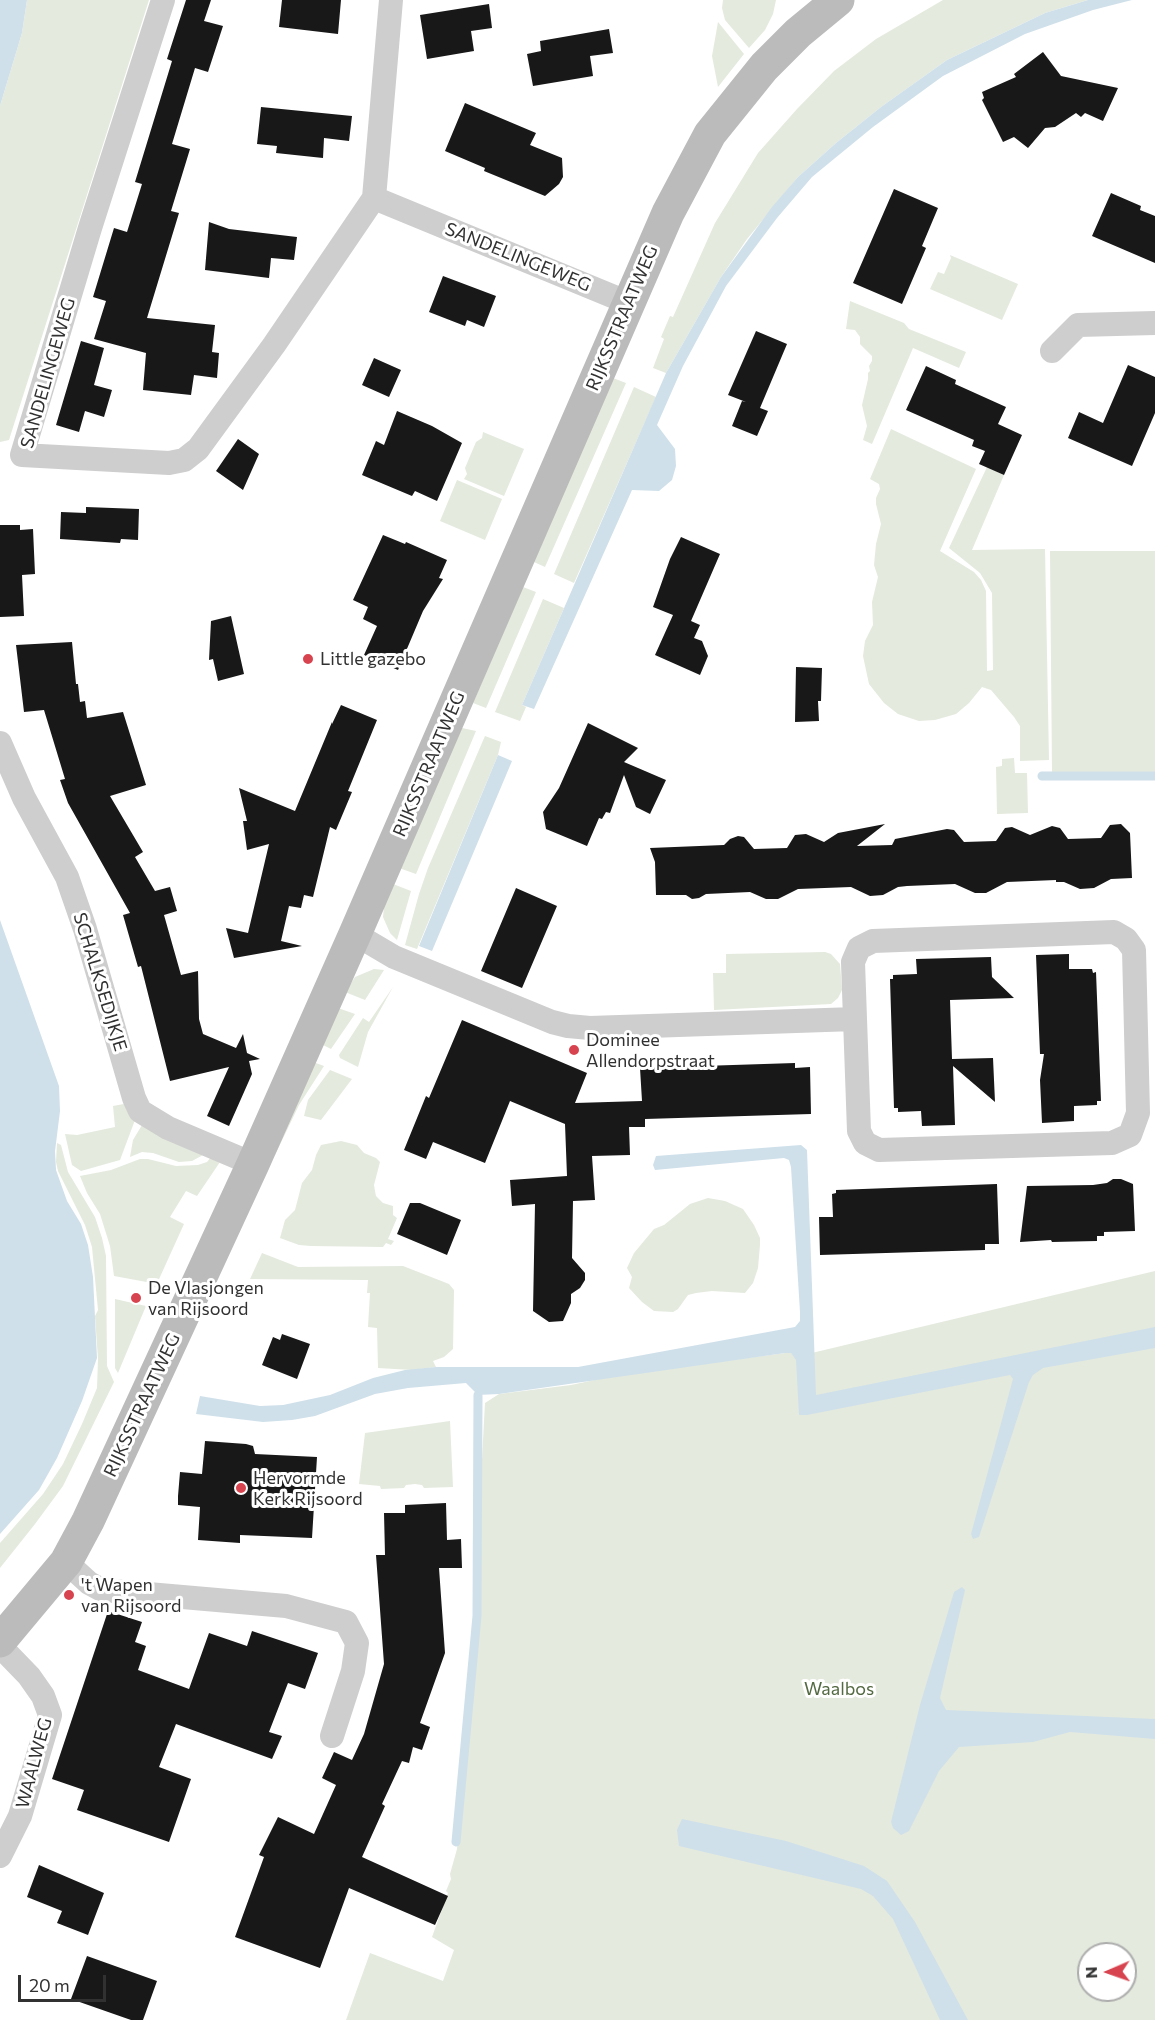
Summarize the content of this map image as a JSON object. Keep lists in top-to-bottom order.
{
  "streets": {
    "street": [
      "SANDELINGEWEG",
      "RIJKSSTRAATWEG",
      "SCHALKSEDIJKJE",
      "WAALWEG"
    ]
  },
  "crossings": [
    ["SANDELINGEWEG", "RIJKSSTRAATWEG"],
    ["RIJKSSTRAATWEG", "SCHALKSEDIJKJE"]
  ],
  "parks": ["Waalbos"],
  "places": [
    "Little gazebo",
    "Dominee Allendorpstraat",
    "De Vlasjongen van Rijsoord",
    "Hervormde Kerk Rijsoord",
    "'t Wapen van Rijsoord"
  ],
  "scale_bar": "20 m",
  "north": "left"
}
